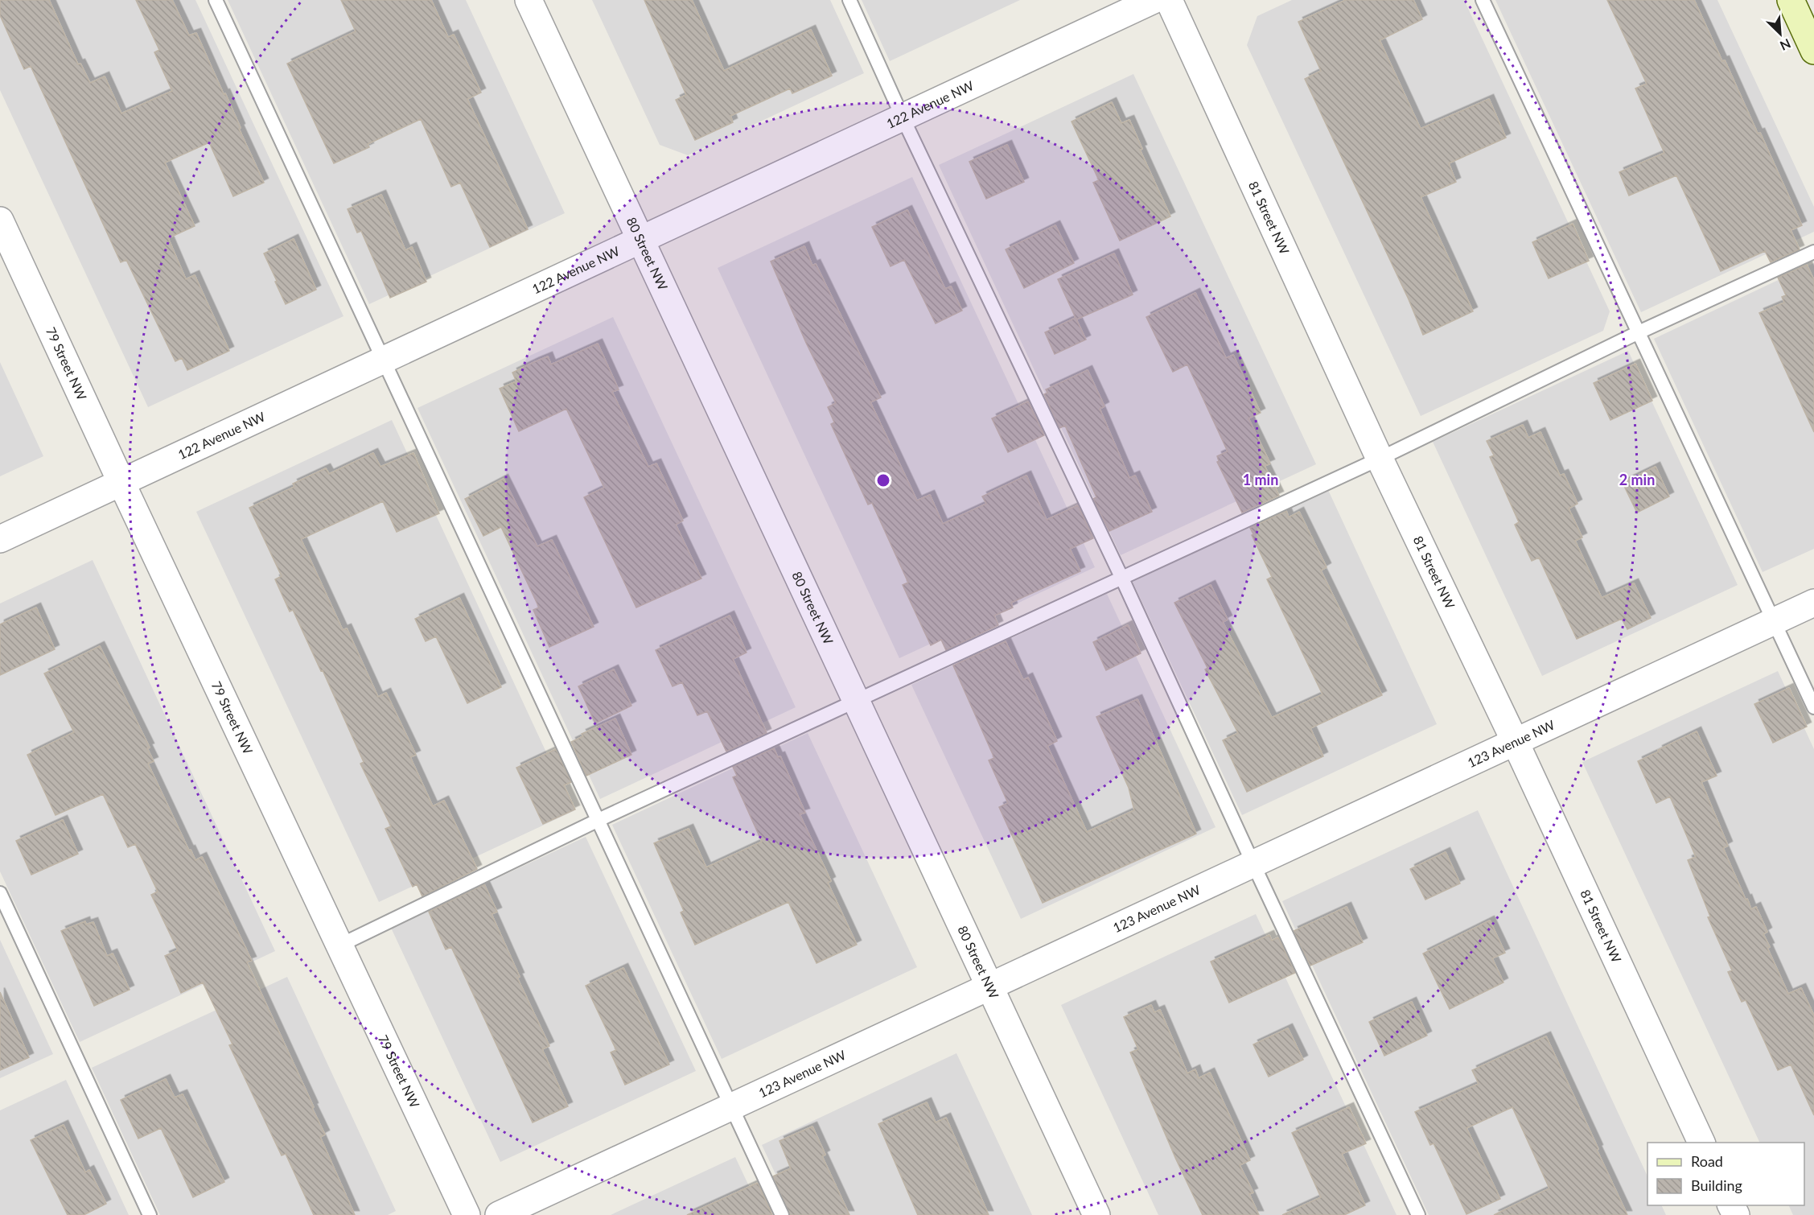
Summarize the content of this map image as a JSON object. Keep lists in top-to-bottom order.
{
  "streets": {
    "street": [
      "122 Avenue NW",
      "81 Street NW",
      "80 Street NW",
      "79 Street NW",
      "123 Avenue NW"
    ]
  },
  "crossings": [
    ["122 Avenue NW", "80 Street NW"],
    ["122 Avenue NW", "79 Street NW"],
    ["81 Street NW", "123 Avenue NW"],
    ["80 Street NW", "123 Avenue NW"]
  ],
  "legend": ["Road", "Building"],
  "north": "bottom right",
  "rings": ["1 min", "2 min"]
}
